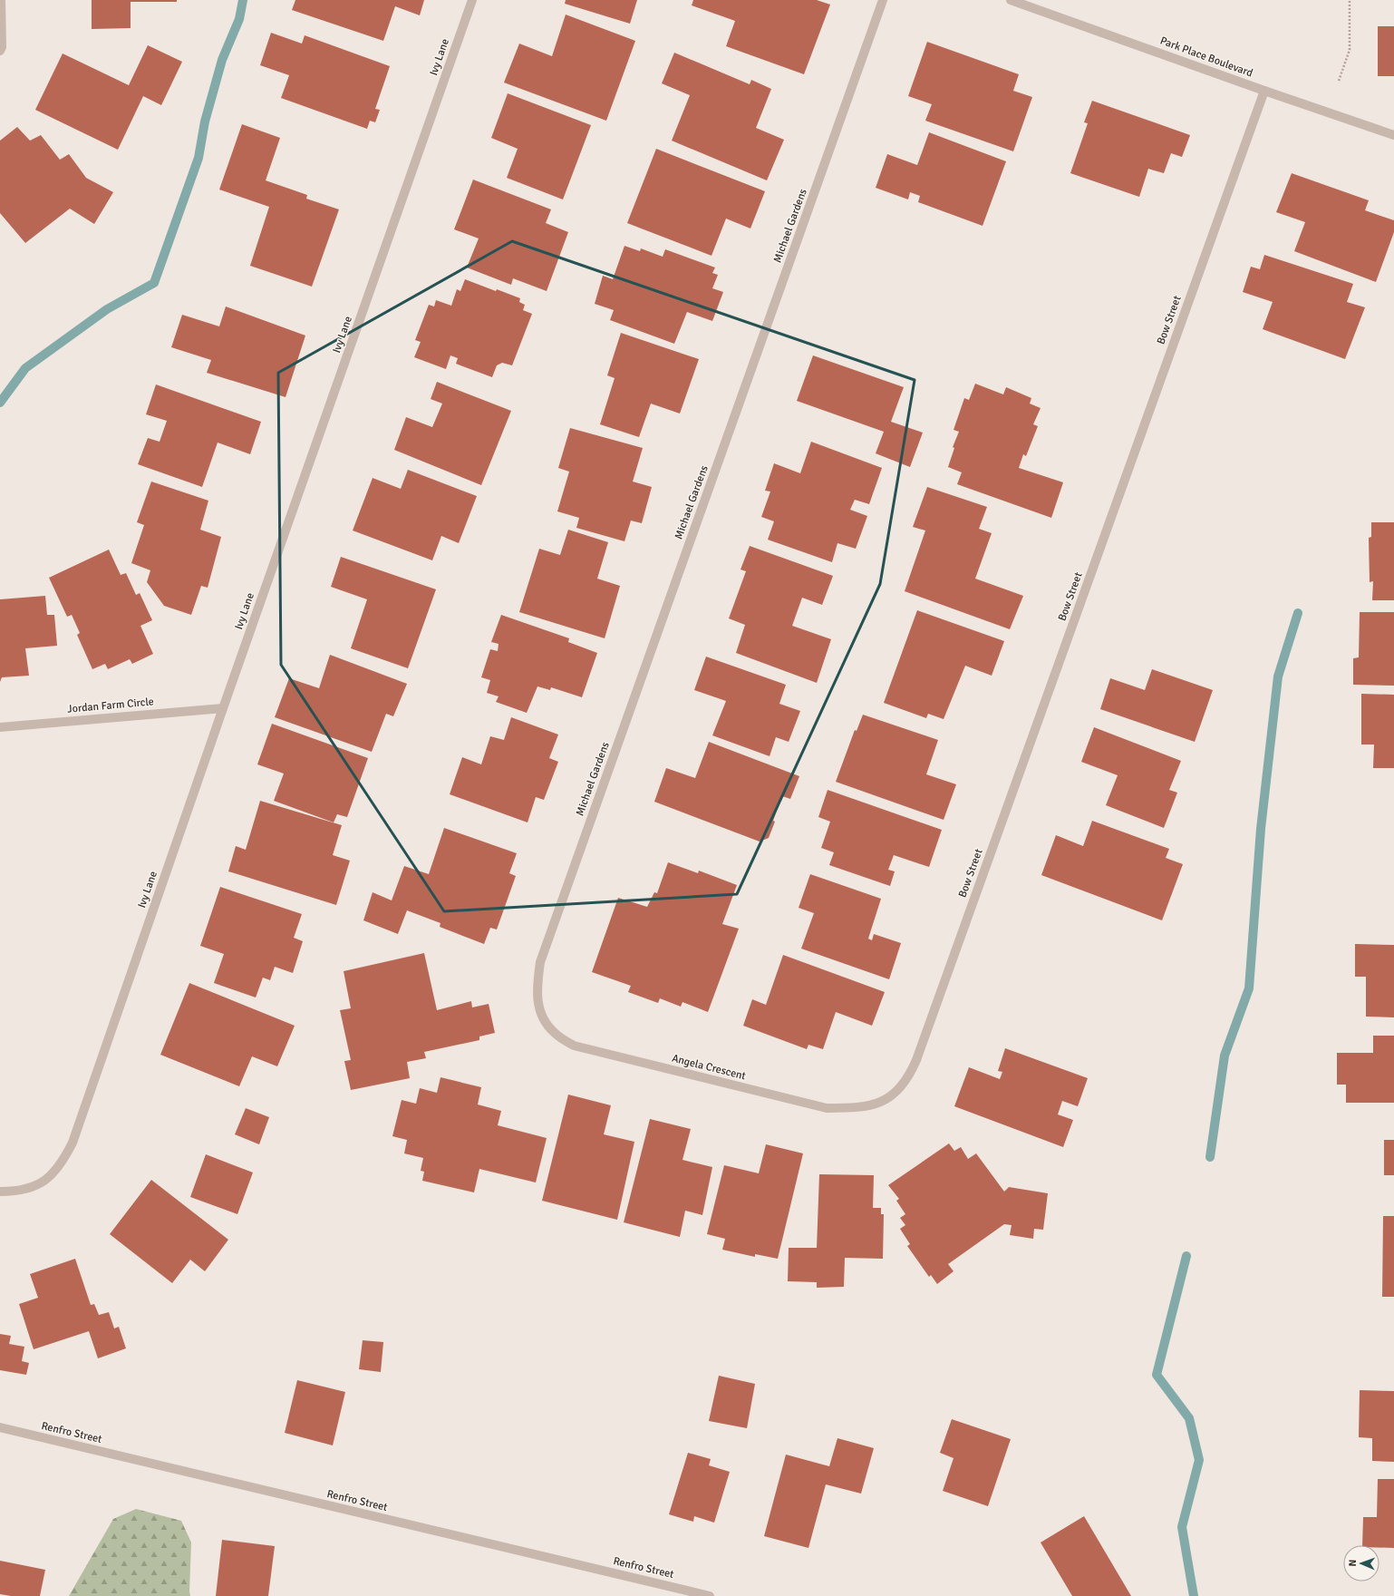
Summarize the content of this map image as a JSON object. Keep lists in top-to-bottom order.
{
  "streets": {
    "street": [
      "Ivy Lane",
      "Park Place Boulevard",
      "Michael Gardens",
      "Bow Street",
      "Jordan Farm Circle",
      "Angela Crescent",
      "Renfro Street"
    ]
  },
  "crossings": [
    ["Ivy Lane", "Jordan Farm Circle"],
    ["Park Place Boulevard", "Bow Street"],
    ["Michael Gardens", "Angela Crescent"],
    ["Bow Street", "Angela Crescent"]
  ],
  "north": "left"
}
